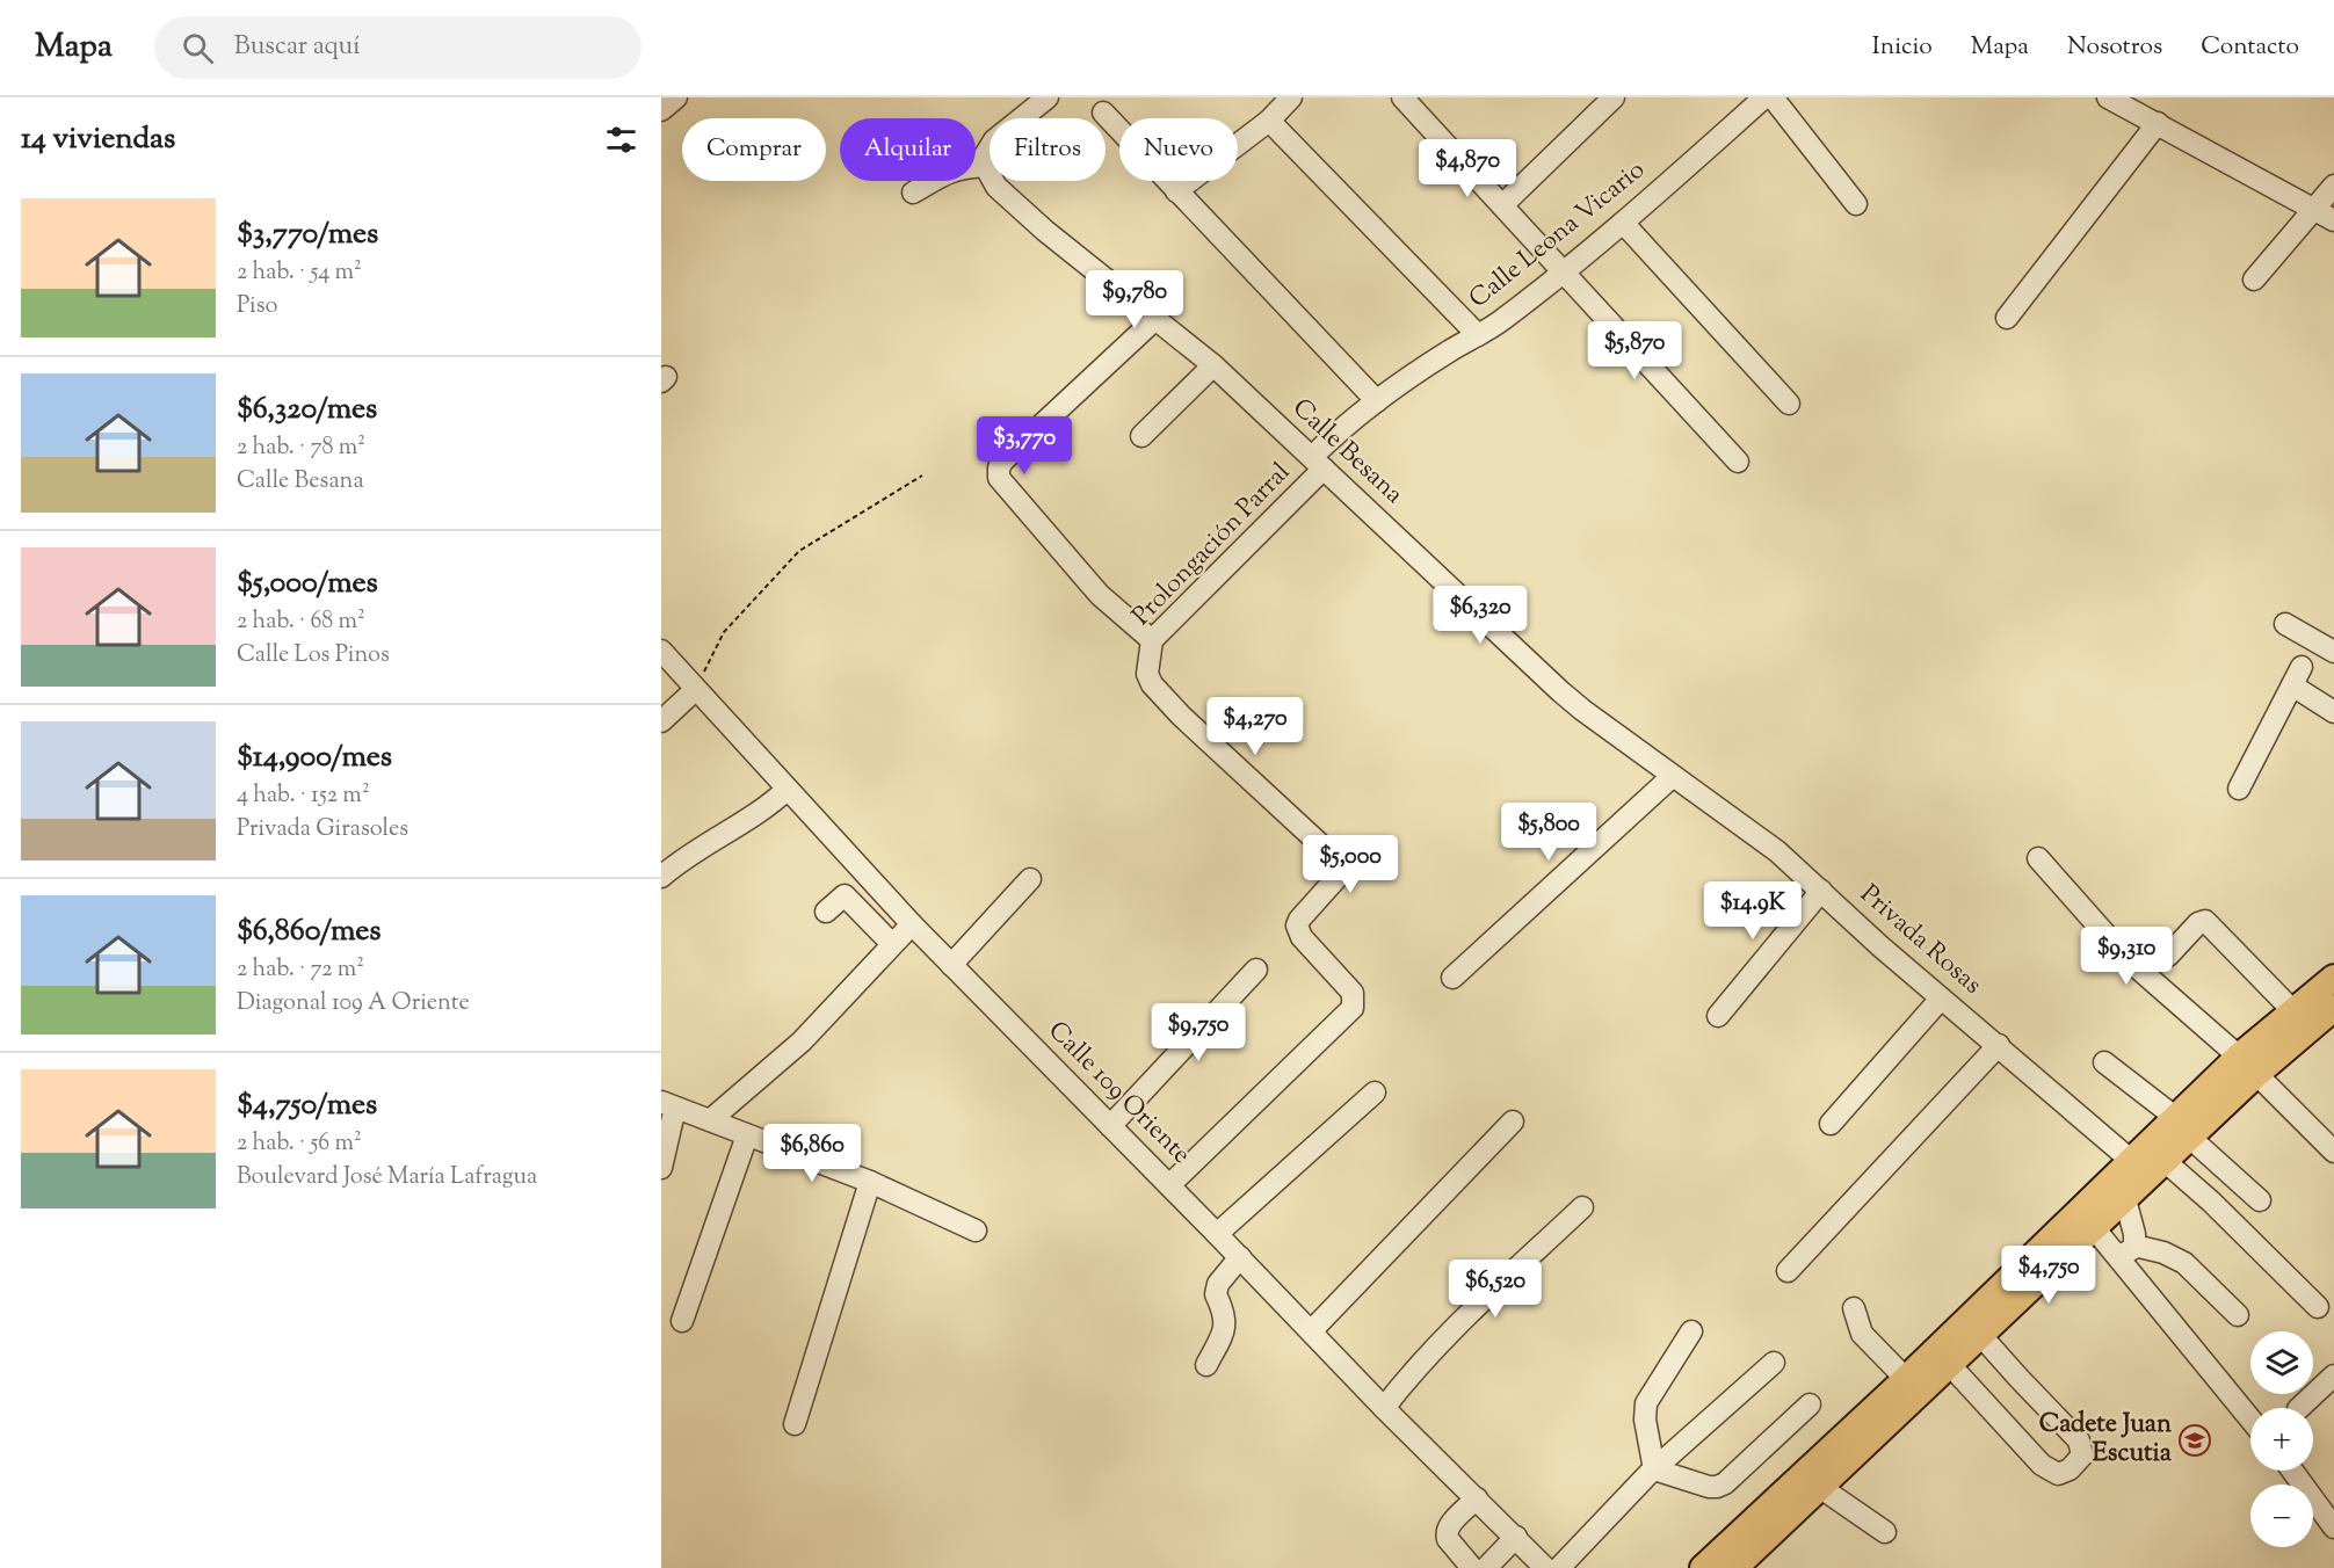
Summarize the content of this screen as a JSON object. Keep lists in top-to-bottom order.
{
  "streets": {
    "street": [
      "Calle Leona Vicario",
      "Calle Besana",
      "Prolongación Parral",
      "Privada Rosas",
      "Calle 109 Oriente"
    ]
  },
  "crossings": [
    ["Calle Leona Vicario", "Calle Besana"],
    ["Calle Leona Vicario", "Prolongación Parral"],
    ["Calle Besana", "Prolongación Parral"],
    ["Calle Besana", "Privada Rosas"],
    ["Prolongación Parral", "Calle 109 Oriente"]
  ],
  "places": {
    "school or university": ["Cadete Juan Escutia"]
  },
  "page": {
    "header": "Mapa",
    "search": "Buscar aquí",
    "nav": [
      "Inicio",
      "Mapa",
      "Nosotros",
      "Contacto"
    ],
    "heading": "14 viviendas",
    "chip": [
      "Comprar",
      "Alquilar",
      "Filtros",
      "Nuevo"
    ],
    "price": [
      "$4,870",
      "$9,780",
      "$5,870",
      "$3,770",
      "$6,320",
      "$4,270",
      "$5,800",
      "$5,000",
      "$14.9K",
      "$9,310",
      "$9,750",
      "$6,860",
      "$4,750",
      "$6,520"
    ],
    "list": [
      {
        "name": "$3,770/mes",
        "note": "2 hab. · 54 m² · Piso"
      },
      {
        "name": "$6,320/mes",
        "note": "2 hab. · 78 m² · Calle Besana"
      },
      {
        "name": "$5,000/mes",
        "note": "2 hab. · 68 m² · Calle Los Pinos"
      },
      {
        "name": "$14,900/mes",
        "note": "4 hab. · 152 m² · Privada Girasoles"
      },
      {
        "name": "$6,860/mes",
        "note": "2 hab. · 72 m² · Diagonal 109 A Oriente"
      },
      {
        "name": "$4,750/mes",
        "note": "2 hab. · 56 m² · Boulevard José María Lafragua"
      }
    ],
    "map_buttons": ["+", "−"]
  }
}
